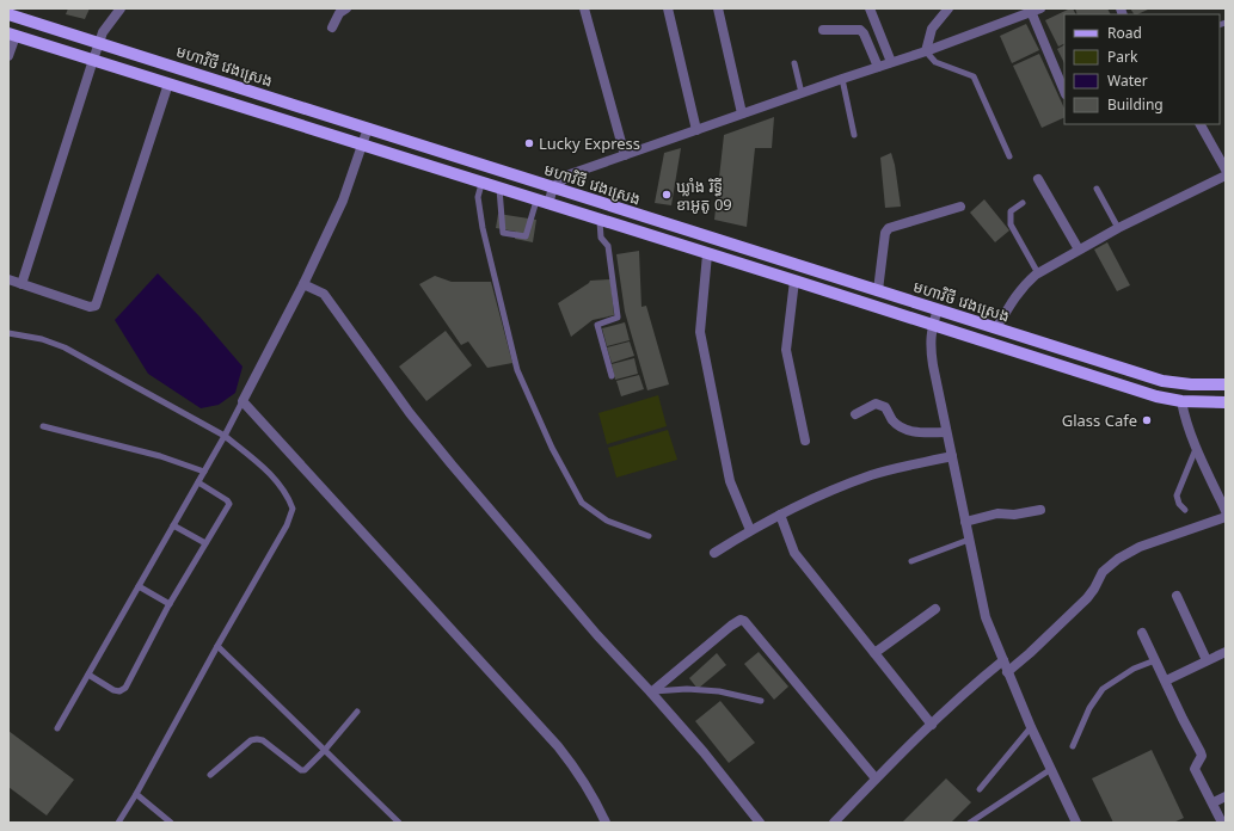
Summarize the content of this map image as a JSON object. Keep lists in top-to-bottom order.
{
  "streets": {
    "main road": ["មហាវិថី វេងស្រេង"]
  },
  "places": ["Lucky Express", "ឃ្លាំង រិទ្ធី ខាអូតូ 09", "Glass Cafe"],
  "legend": [
    "Road",
    "Park",
    "Water",
    "Building"
  ]
}
